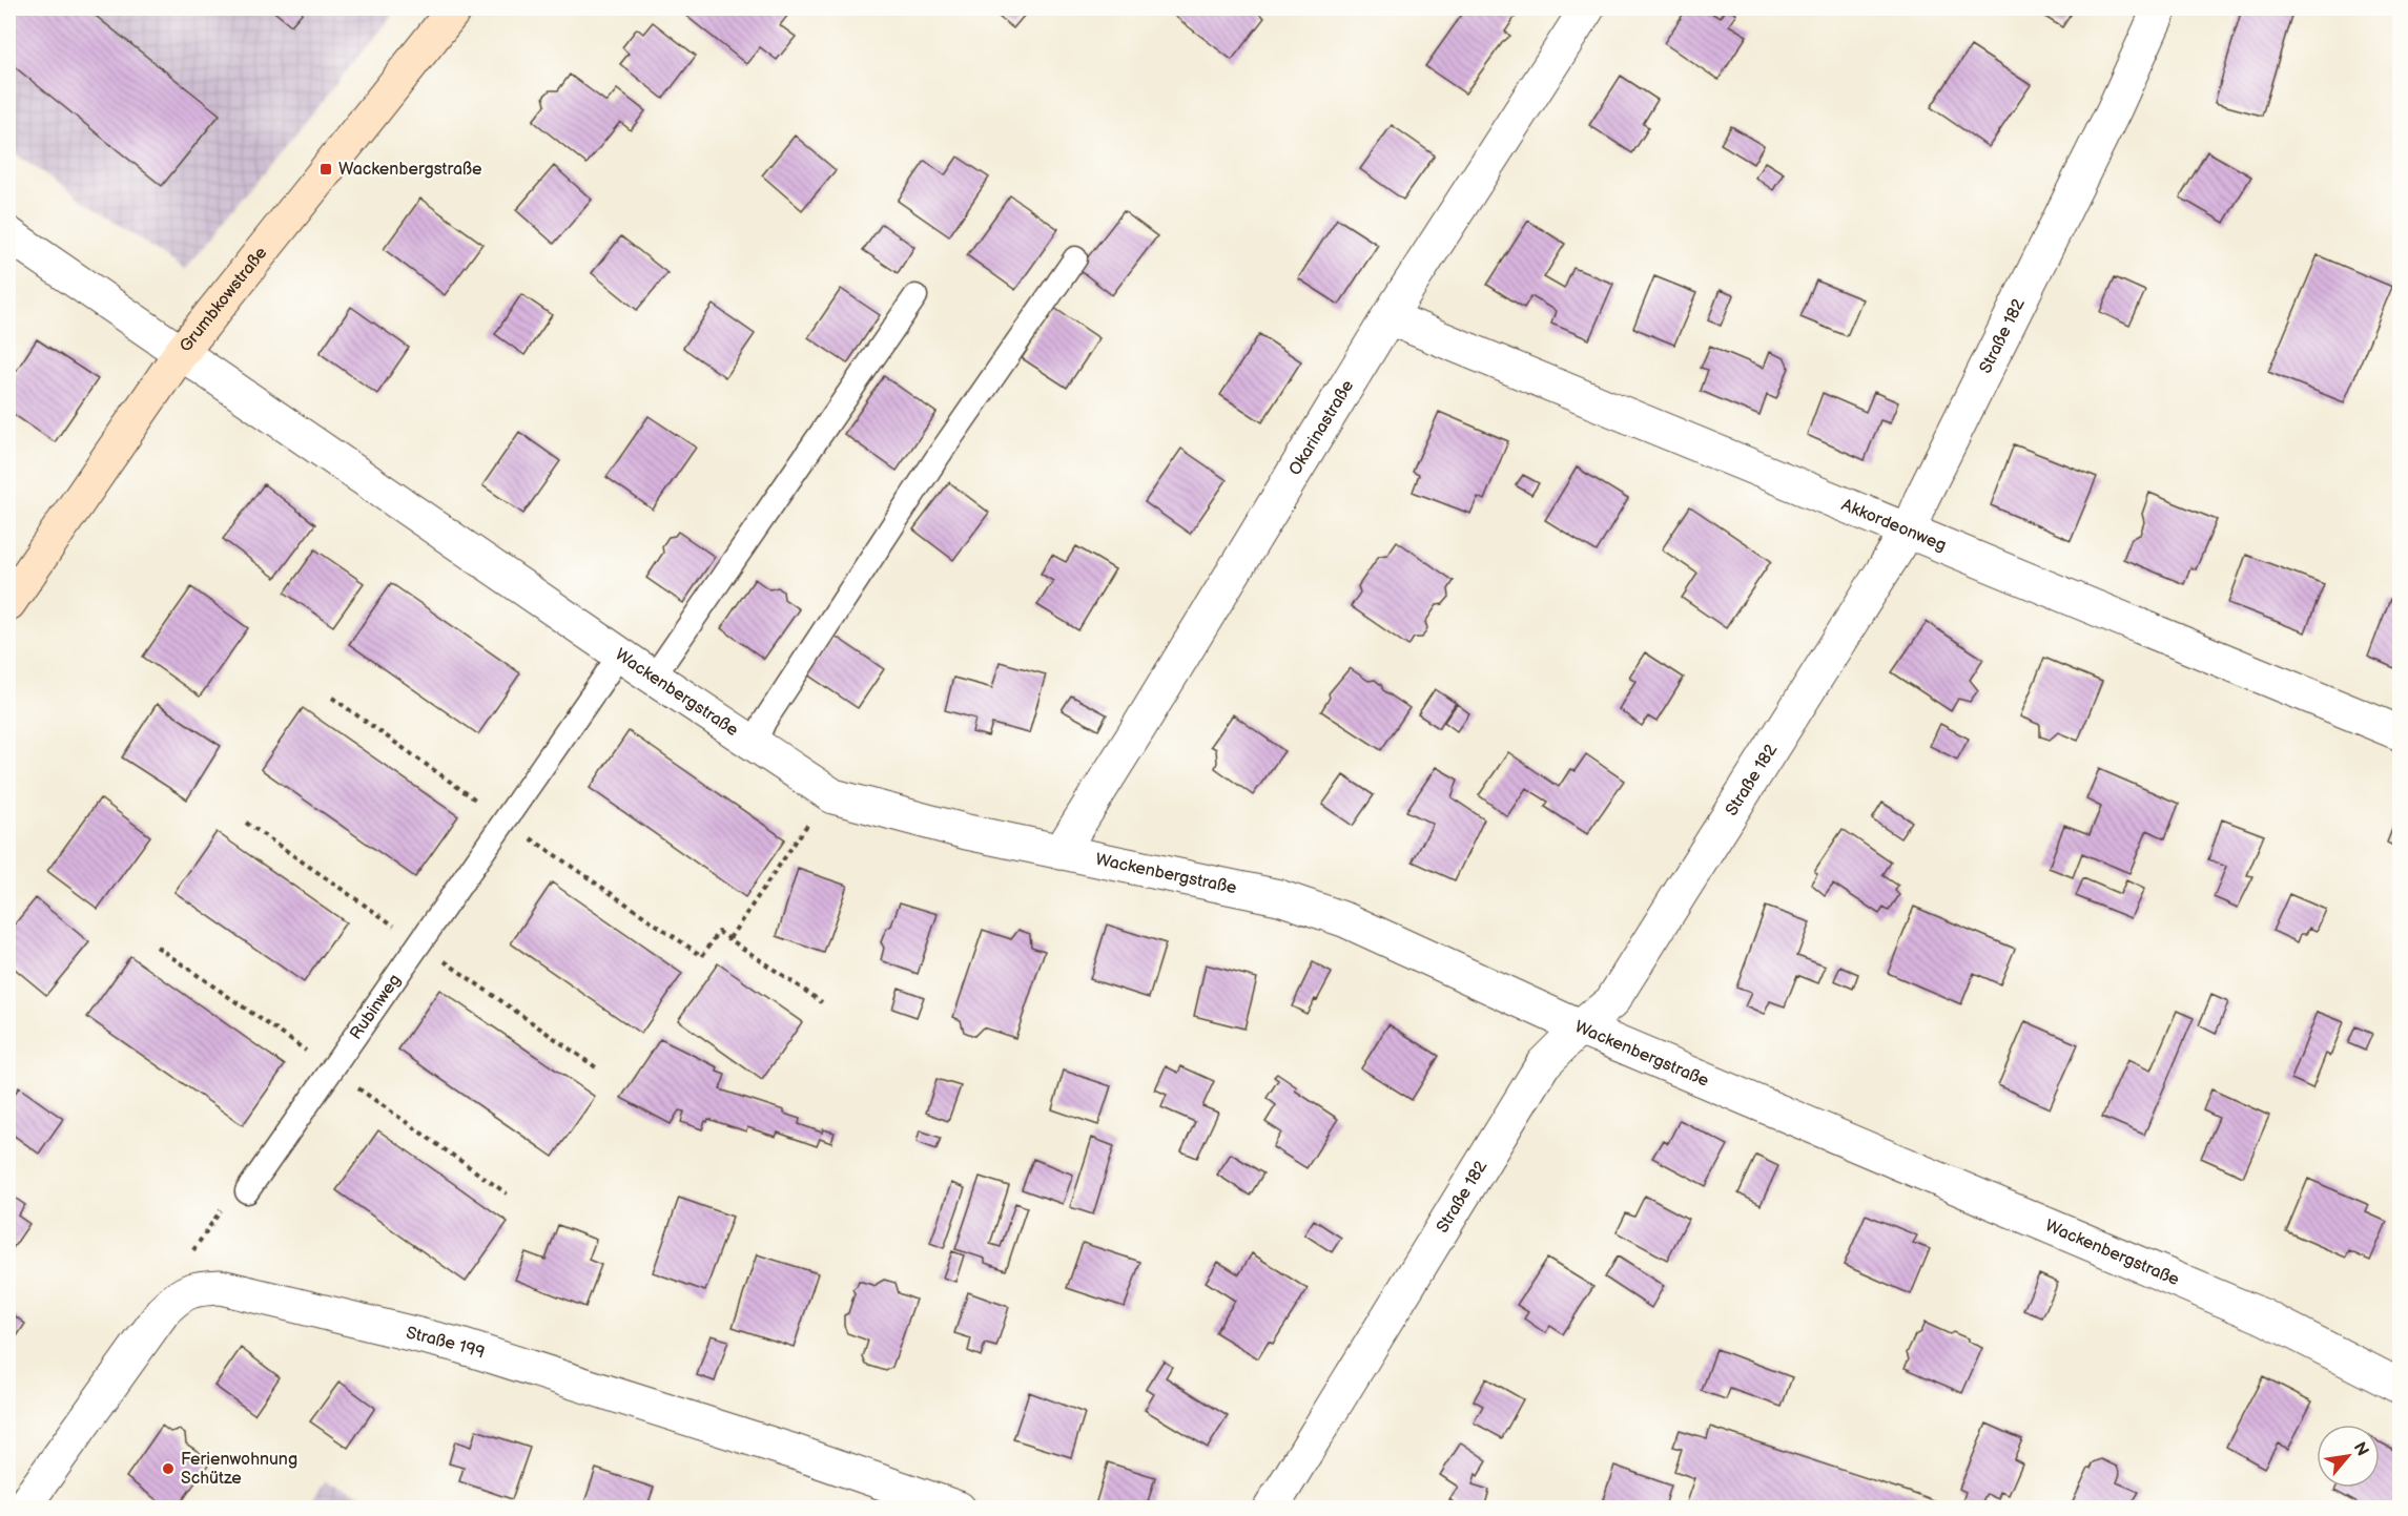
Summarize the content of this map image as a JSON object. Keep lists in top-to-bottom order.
{
  "streets": {
    "street": [
      "Grumbkowstraße",
      "Straße 182",
      "Okarinastraße",
      "Akkordeonweg",
      "Wackenbergstraße",
      "Straße 199"
    ],
    "lane": ["Rubinweg"]
  },
  "crossings": [
    ["Grumbkowstraße", "Wackenbergstraße"],
    ["Straße 182", "Akkordeonweg"],
    ["Straße 182", "Wackenbergstraße"],
    ["Okarinastraße", "Akkordeonweg"],
    ["Okarinastraße", "Wackenbergstraße"],
    ["Wackenbergstraße", "Rubinweg"]
  ],
  "places": {
    "transit": ["Wackenbergstraße"],
    "other": ["Ferienwohnung Schütze"]
  },
  "north": "top right"
}
